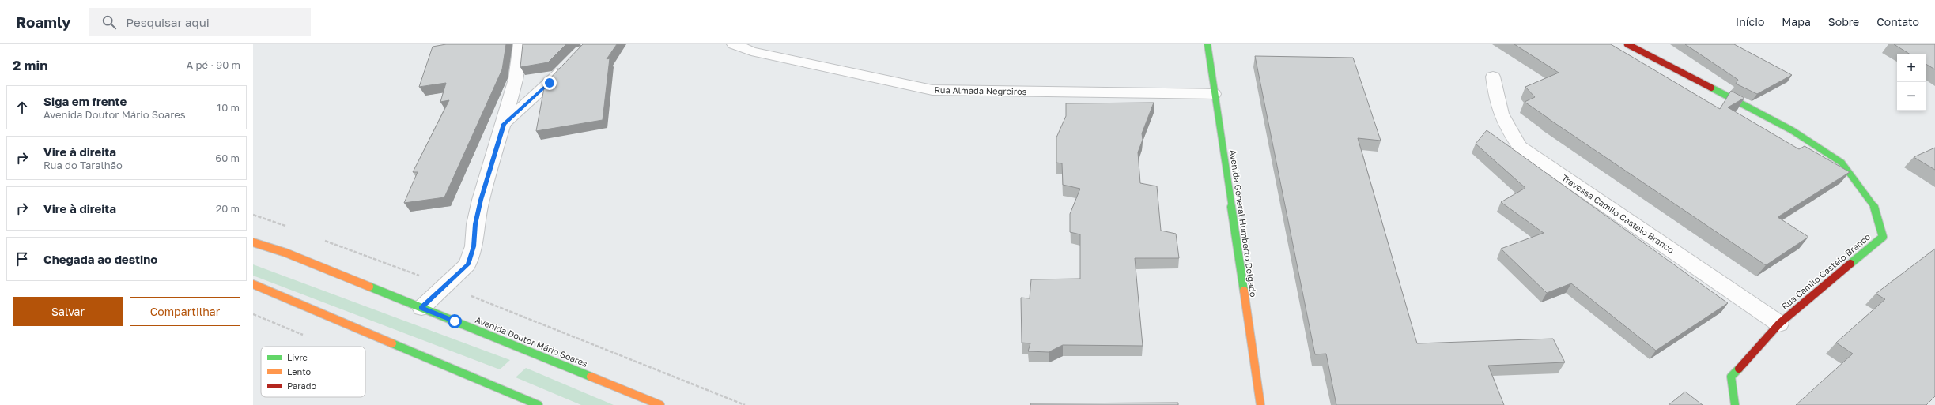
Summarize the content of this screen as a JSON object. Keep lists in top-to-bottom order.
{
  "streets": {
    "street": [
      "Rua Almada Negreiros",
      "Travessa Camilo Castelo Branco",
      "Avenida General Humberto Delgado",
      "Rua Camilo Castelo Branco",
      "Avenida Doutor Mário Soares"
    ]
  },
  "crossings": [
    ["Rua Almada Negreiros", "Avenida General Humberto Delgado"],
    ["Travessa Camilo Castelo Branco", "Rua Camilo Castelo Branco"]
  ],
  "legend": ["Livre", "Lento", "Parado"],
  "page": {
    "header": "Roamly",
    "search": "Pesquisar aqui",
    "nav": [
      "Início",
      "Mapa",
      "Sobre",
      "Contato"
    ],
    "heading": ["2 min", "A pé · 90 m"],
    "map_buttons": ["+", "−"],
    "list": [
      ["Siga em frente", "Avenida Doutor Mário Soares", "10 m"],
      ["Vire à direita", "Rua do Taralhão", "60 m"],
      ["Vire à direita", "20 m"],
      "Chegada ao destino"
    ],
    "buttons": ["Salvar", "Compartilhar"]
  }
}
